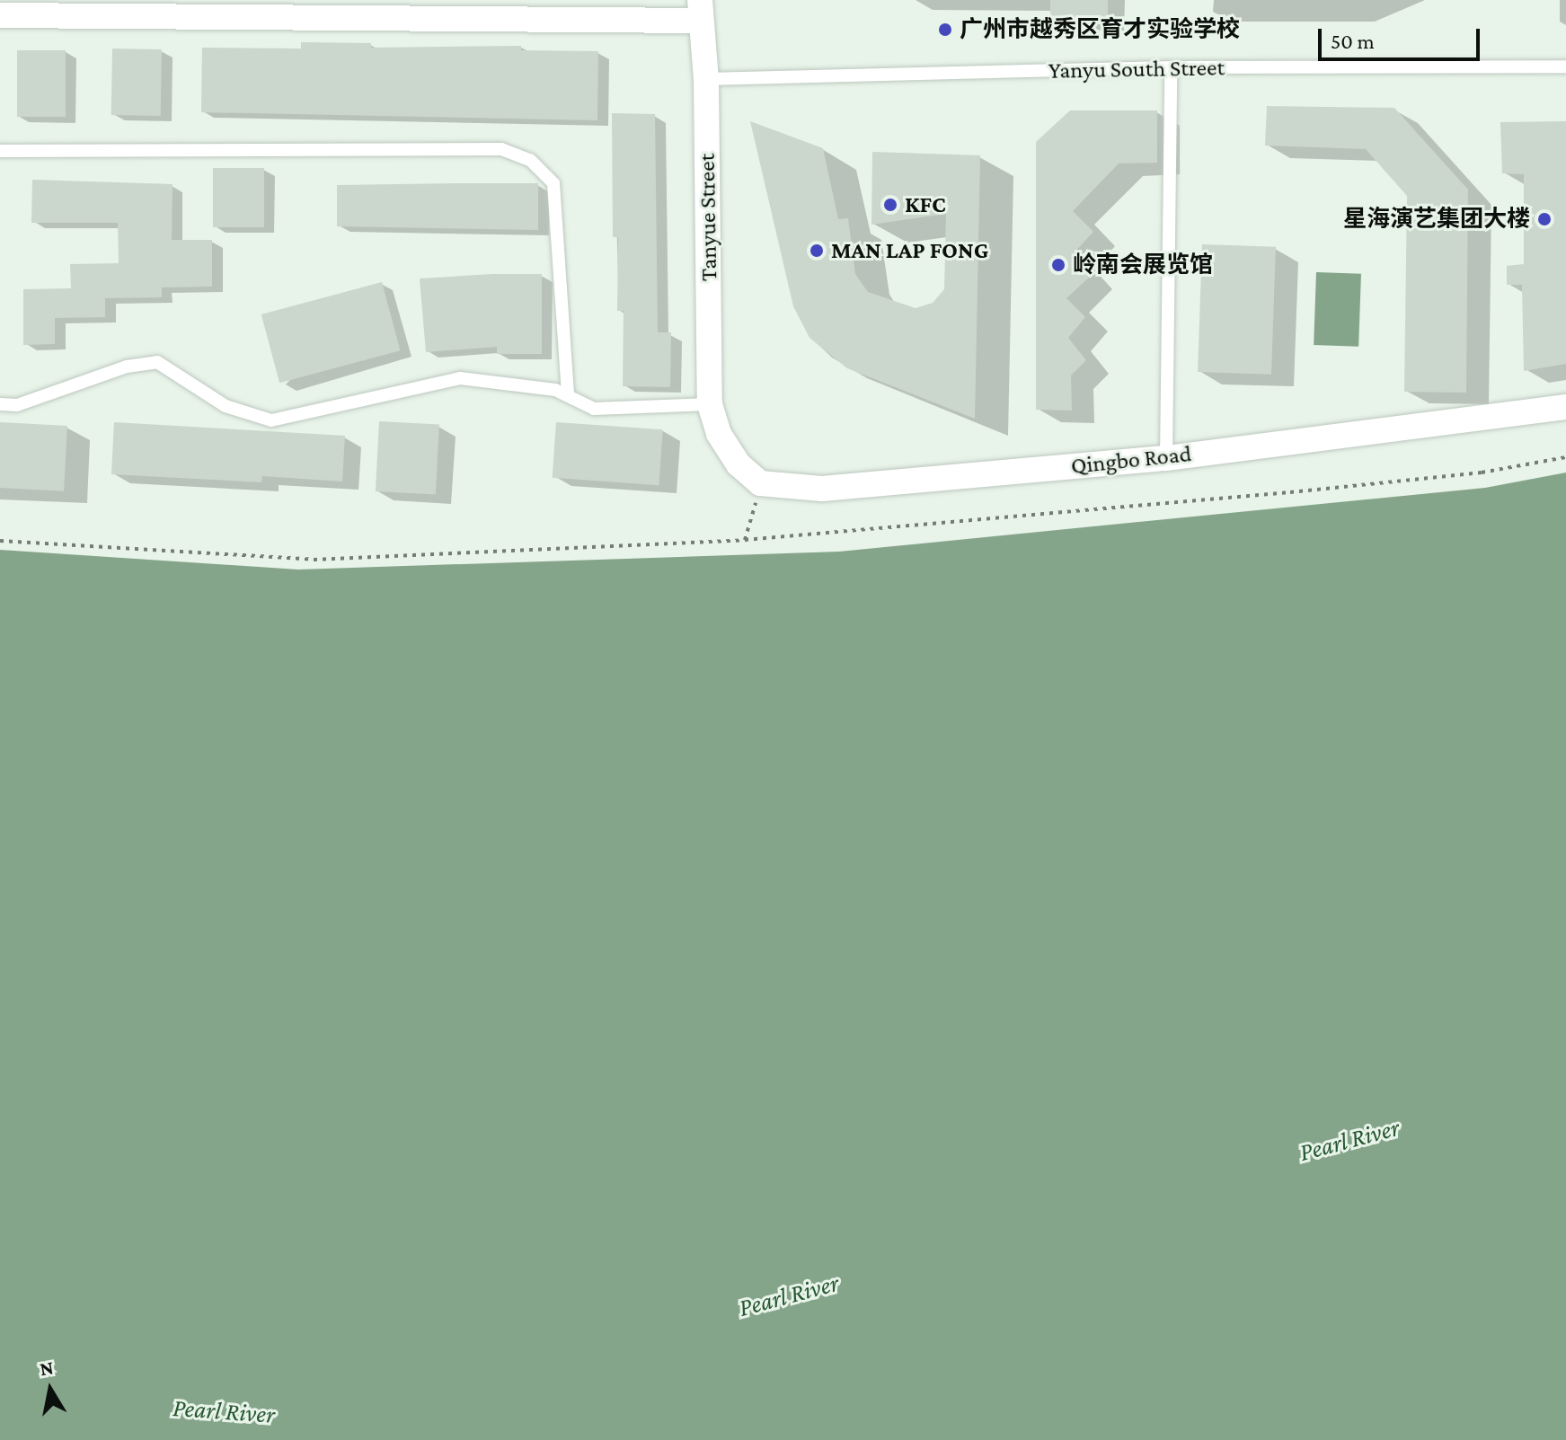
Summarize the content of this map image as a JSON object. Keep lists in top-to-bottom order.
{
  "streets": {
    "street": ["Tanyue Street", "Qingbo Road"],
    "lane": ["Yanyu South Street"]
  },
  "crossings": [
    ["Yanyu South Street", "Tanyue Street"],
    ["Tanyue Street", "Qingbo Road"]
  ],
  "water": ["Pearl River"],
  "places": [
    "广州市越秀区育才实验学校",
    "KFC",
    "星海演艺集团大楼",
    "MAN LAP FONG",
    "岭南会展览馆"
  ],
  "scale_bar": "50 m",
  "north": "top"
}
